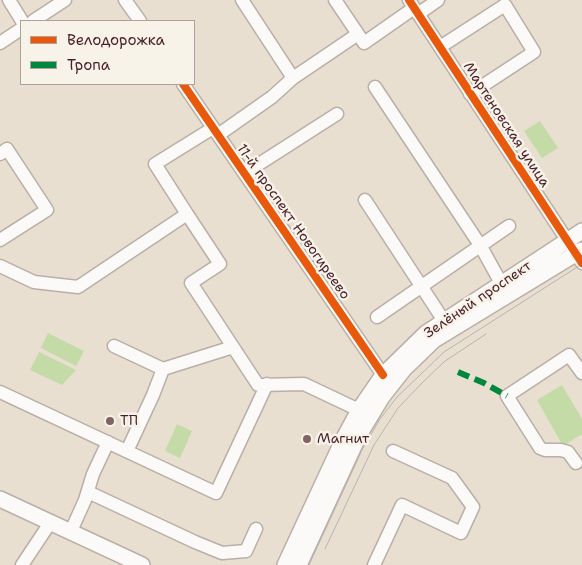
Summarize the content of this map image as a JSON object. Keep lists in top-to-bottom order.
{
  "streets": {
    "main road": ["Зелёный проспект"],
    "street": ["Мартеновская улица", "11-й проспект Новогиреево"]
  },
  "crossings": [
    ["Мартеновская улица", "Зелёный проспект"],
    ["11-й проспект Новогиреево", "Зелёный проспект"]
  ],
  "places": ["ТП", "Магнит"],
  "legend": ["Велодорожка", "Тропа"]
}
